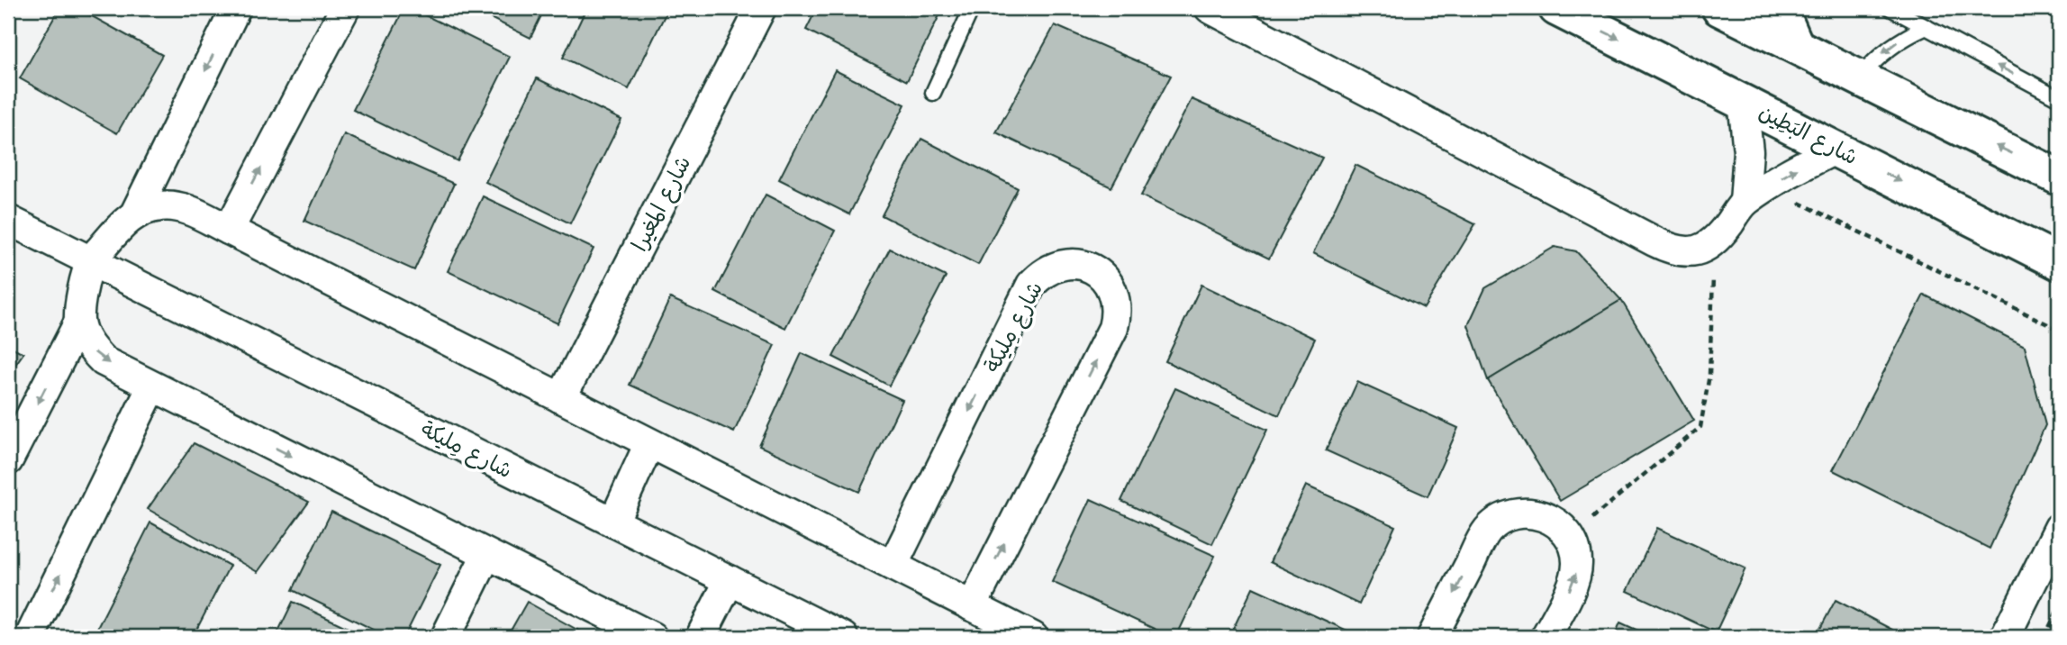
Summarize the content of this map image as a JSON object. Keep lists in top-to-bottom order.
{
  "streets": {
    "main road": ["شارع البَطِين"],
    "street": ["شارع المغيرا", "شارع مِليكة"]
  }
}
